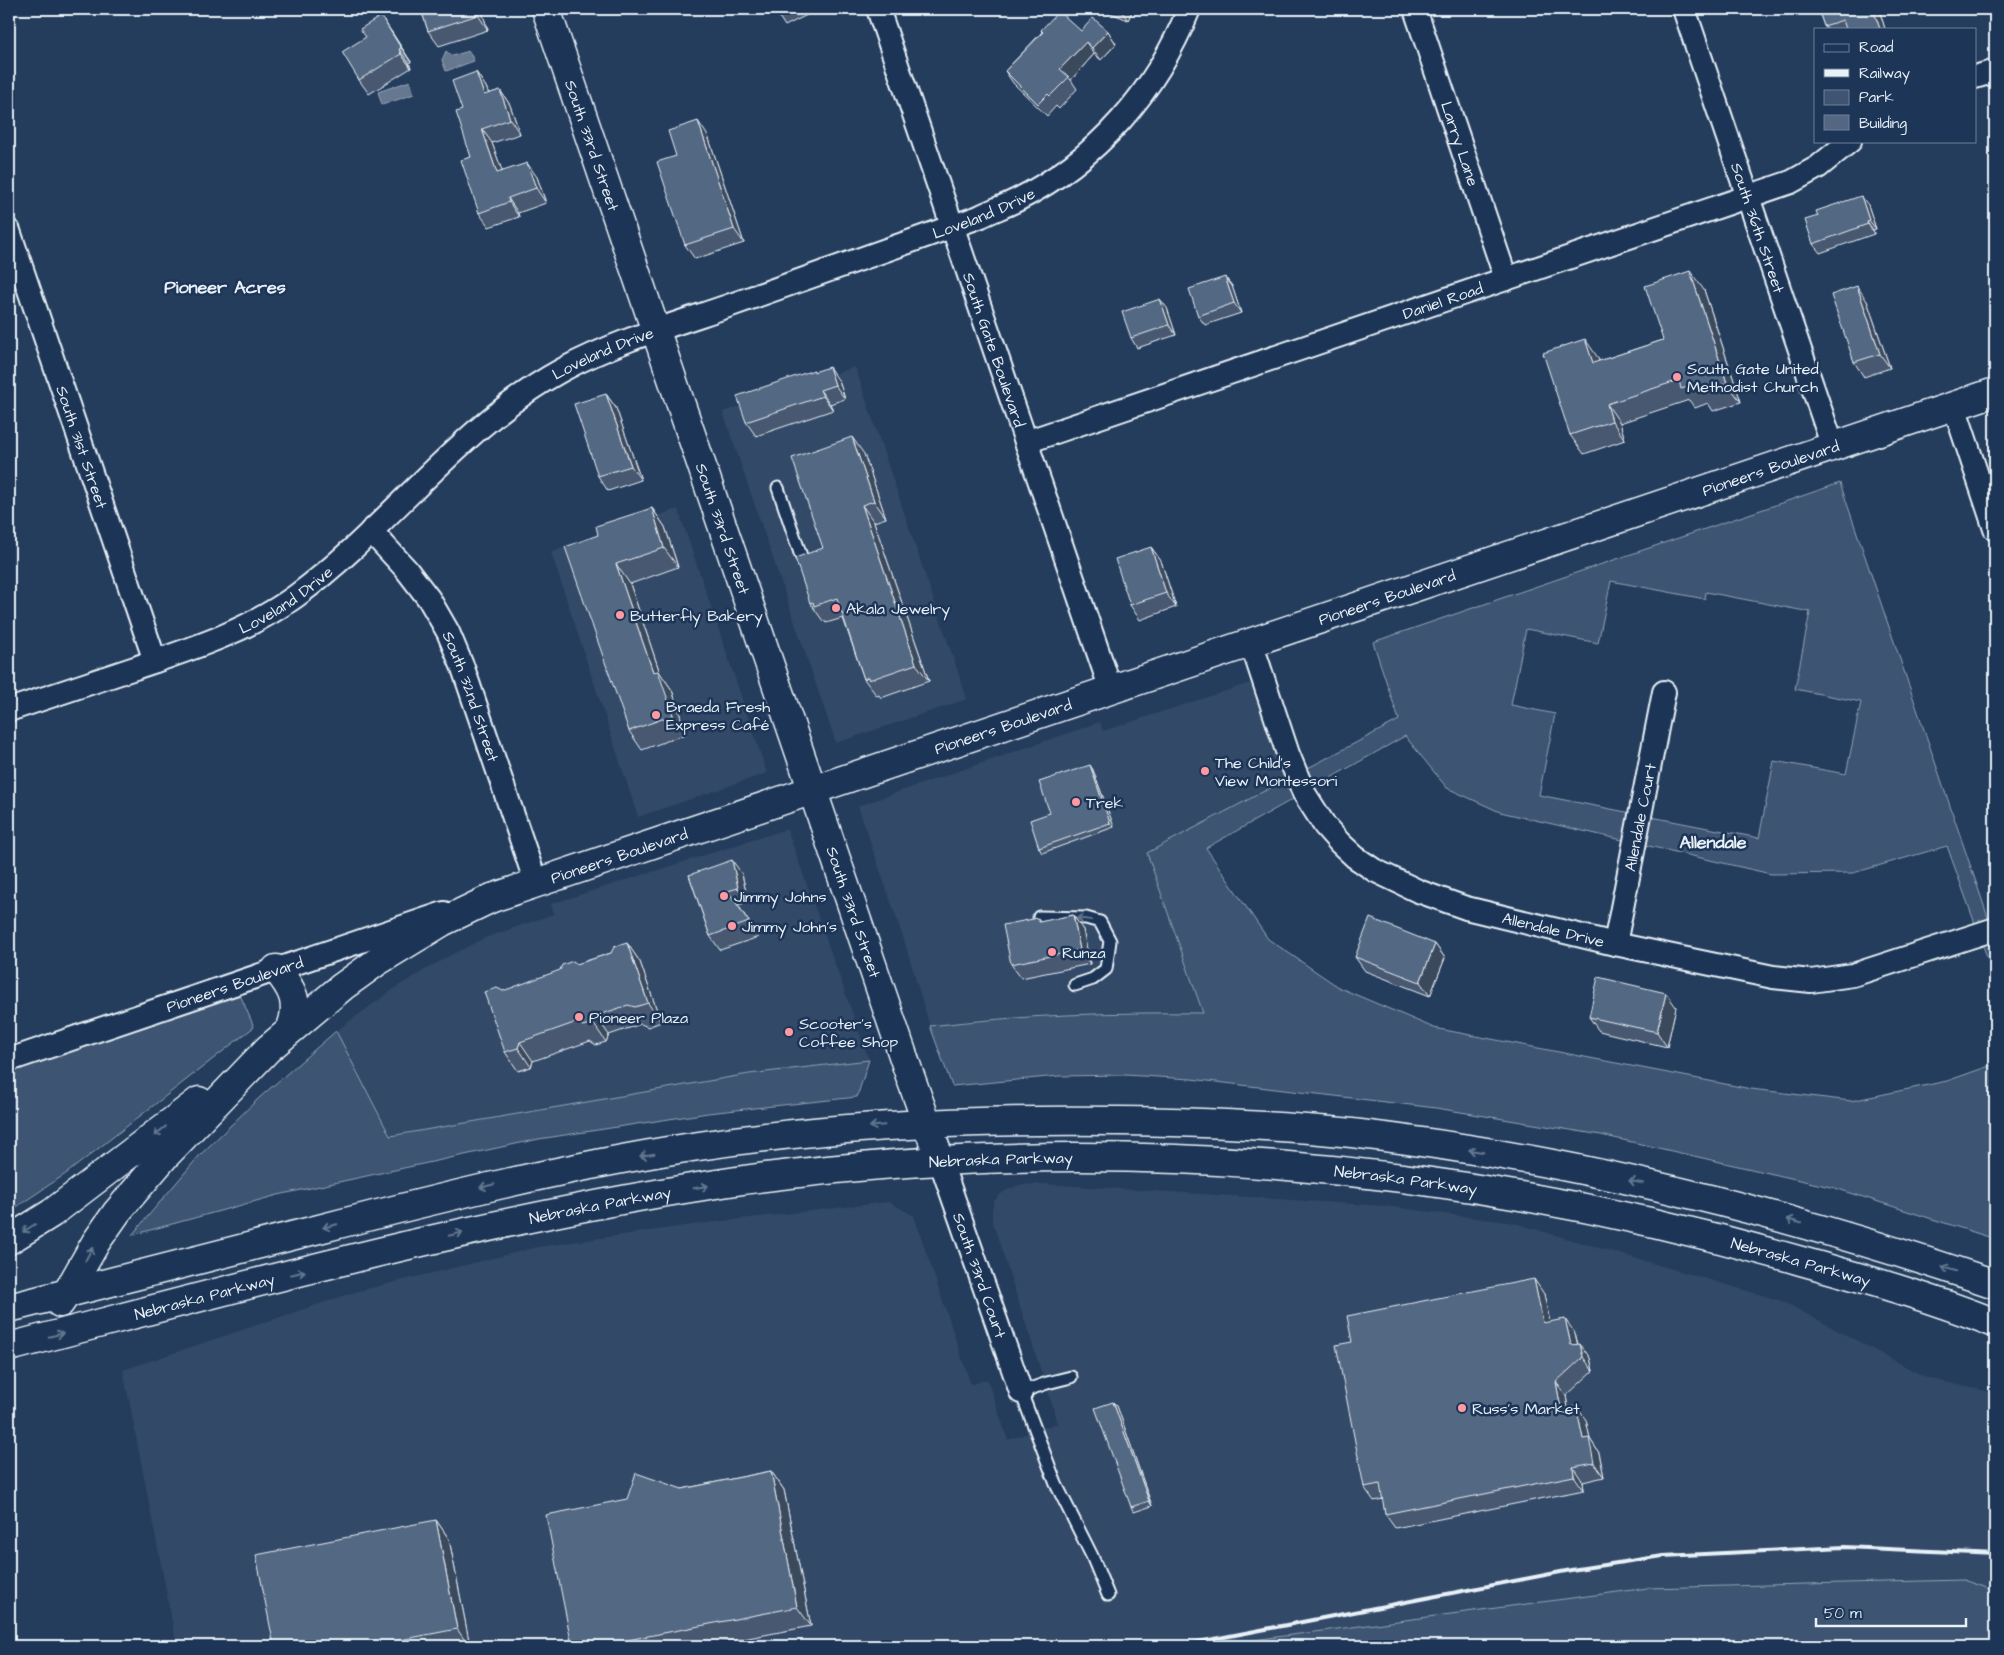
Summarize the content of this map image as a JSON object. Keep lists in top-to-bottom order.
{
  "streets": {
    "main road": ["South 33rd Street", "Pioneers Boulevard", "Nebraska Parkway"],
    "street": [
      "Larry Lane",
      "Loveland Drive",
      "South 36th Street",
      "Daniel Road",
      "South Gate Boulevard",
      "South 31st Street",
      "South 32nd Street",
      "Allendale Court",
      "Allendale Drive",
      "South 33rd Court"
    ]
  },
  "crossings": [
    ["South 33rd Street", "Loveland Drive"],
    ["South 33rd Street", "Pioneers Boulevard"],
    ["South 33rd Street", "Nebraska Parkway"],
    ["South 33rd Street", "South 33rd Court"],
    ["Larry Lane", "Daniel Road"],
    ["Loveland Drive", "South Gate Boulevard"],
    ["Loveland Drive", "South 31st Street"],
    ["Loveland Drive", "South 32nd Street"],
    ["South 36th Street", "Daniel Road"],
    ["South 36th Street", "Pioneers Boulevard"],
    ["Daniel Road", "South Gate Boulevard"],
    ["South Gate Boulevard", "Pioneers Boulevard"],
    ["Pioneers Boulevard", "South 32nd Street"],
    ["Pioneers Boulevard", "Allendale Drive"],
    ["Allendale Court", "Allendale Drive"],
    ["Nebraska Parkway", "South 33rd Court"]
  ],
  "districts": ["Pioneer Acres", "Allendale"],
  "places": [
    "South Gate United Methodist Church",
    "Akala Jewelry",
    "Butterfly Bakery",
    "Braeda Fresh Express Café",
    "The Child's View Montessori",
    "Trek",
    "Jimmy Johns",
    "Jimmy John's",
    "Runza",
    "Pioneer Plaza",
    "Scooter's Coffee Shop",
    "Russ's Market"
  ],
  "legend": [
    "Road",
    "Railway",
    "Park",
    "Building"
  ],
  "scale_bar": "50 m"
}
